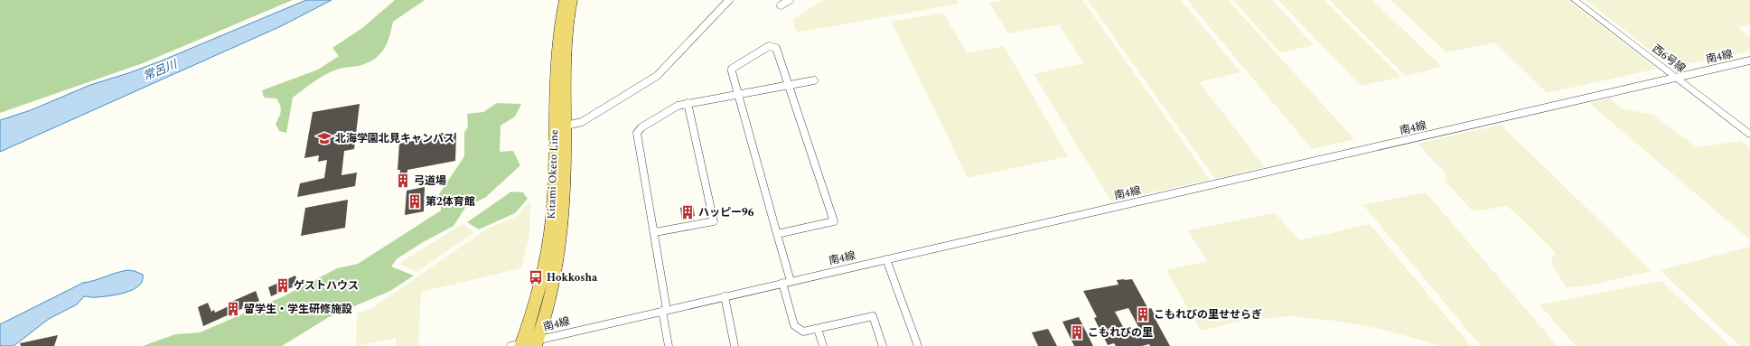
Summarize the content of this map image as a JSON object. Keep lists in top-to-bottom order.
{
  "streets": {
    "main road": ["Kitami Oketo Line"],
    "street": ["南4線", "西6号線"]
  },
  "crossings": [
    ["南4線", "西6号線"],
    ["南4線", "Kitami Oketo Line"]
  ],
  "water": ["常呂川"],
  "places": {
    "school or university": ["北海学園北見キャンパス"],
    "building": [
      "弓道場",
      "第2体育館",
      "ハッピー96",
      "ゲストハウス",
      "留学生・学生研修施設",
      "こもれびの里せせらぎ",
      "こもれびの里"
    ],
    "bus stop": ["Hokkosha"]
  }
}
